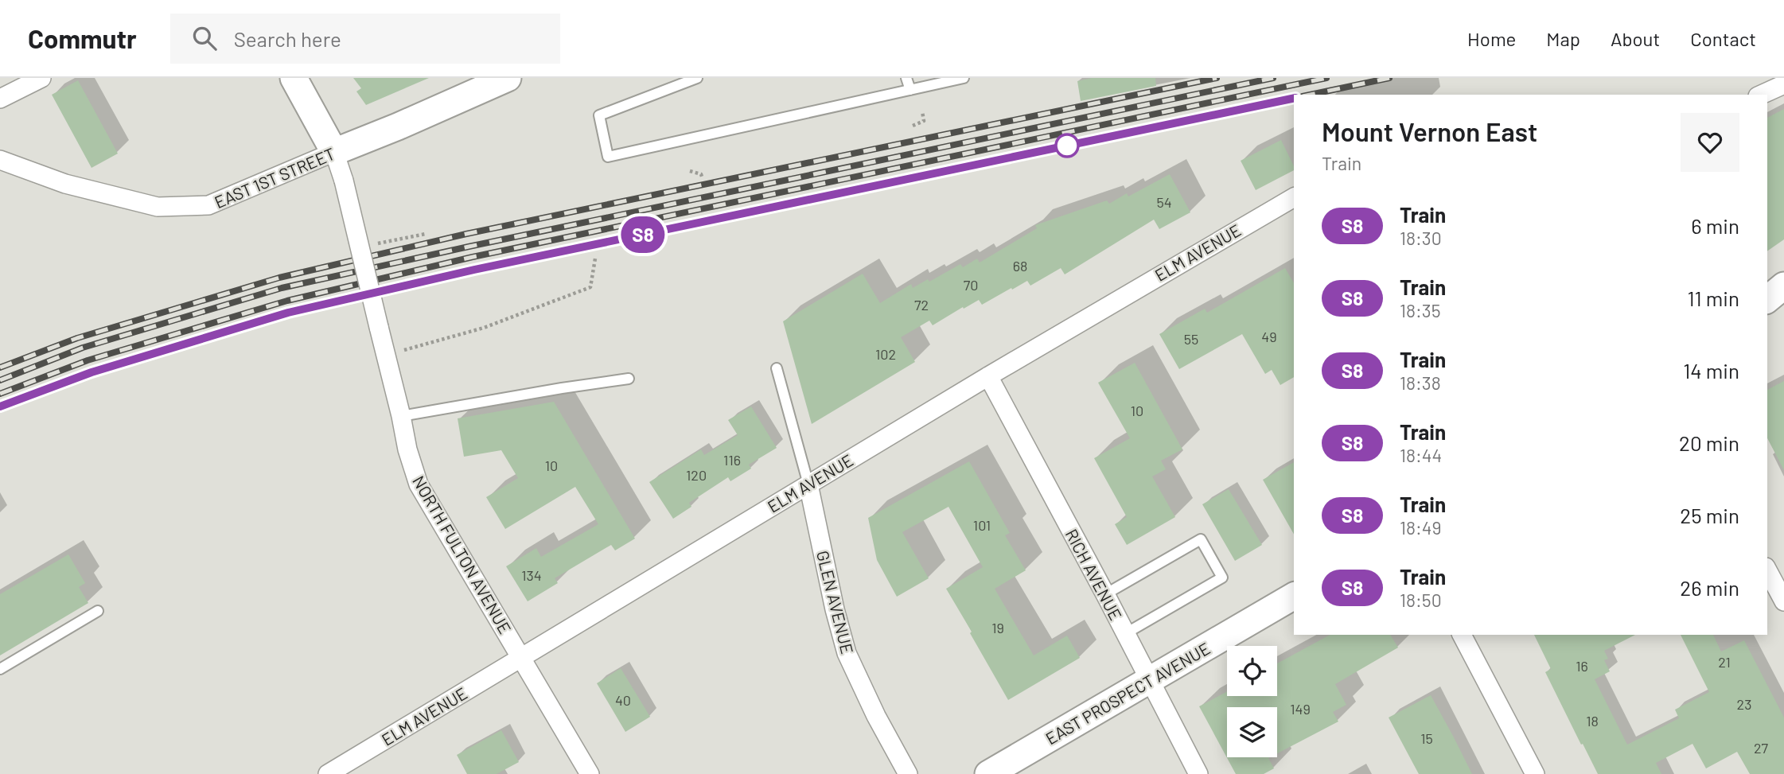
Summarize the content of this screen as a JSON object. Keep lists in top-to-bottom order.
{
  "streets": {
    "street": [
      "EAST 1ST STREET",
      "ELM AVENUE",
      "NORTH FULTON AVENUE",
      "RICH AVENUE",
      "GLEN AVENUE",
      "EAST PROSPECT AVENUE"
    ]
  },
  "crossings": [
    ["EAST 1ST STREET", "NORTH FULTON AVENUE"],
    ["ELM AVENUE", "NORTH FULTON AVENUE"],
    ["ELM AVENUE", "RICH AVENUE"],
    ["ELM AVENUE", "GLEN AVENUE"],
    ["RICH AVENUE", "EAST PROSPECT AVENUE"]
  ],
  "house_numbers": [
    "54",
    "68",
    "70",
    "72",
    "49",
    "55",
    "102",
    "10",
    "116",
    "10",
    "120",
    "101",
    "134",
    "19",
    "21",
    "16",
    "40",
    "23",
    "149",
    "18",
    "15",
    "27"
  ],
  "page": {
    "header": "Commutr",
    "search": "Search here",
    "nav": [
      "Home",
      "Map",
      "About",
      "Contact"
    ],
    "on_map": "S8",
    "heading": ["Mount Vernon East", "Train"],
    "list": [
      {
        "mark": "S8",
        "name": "Train",
        "note": "18:30",
        "value": "6 min"
      },
      {
        "mark": "S8",
        "name": "Train",
        "note": "18:35",
        "value": "11 min"
      },
      {
        "mark": "S8",
        "name": "Train",
        "note": "18:38",
        "value": "14 min"
      },
      {
        "mark": "S8",
        "name": "Train",
        "note": "18:44",
        "value": "20 min"
      },
      {
        "mark": "S8",
        "name": "Train",
        "note": "18:49",
        "value": "25 min"
      },
      {
        "mark": "S8",
        "name": "Train",
        "note": "18:50",
        "value": "26 min"
      }
    ]
  }
}
